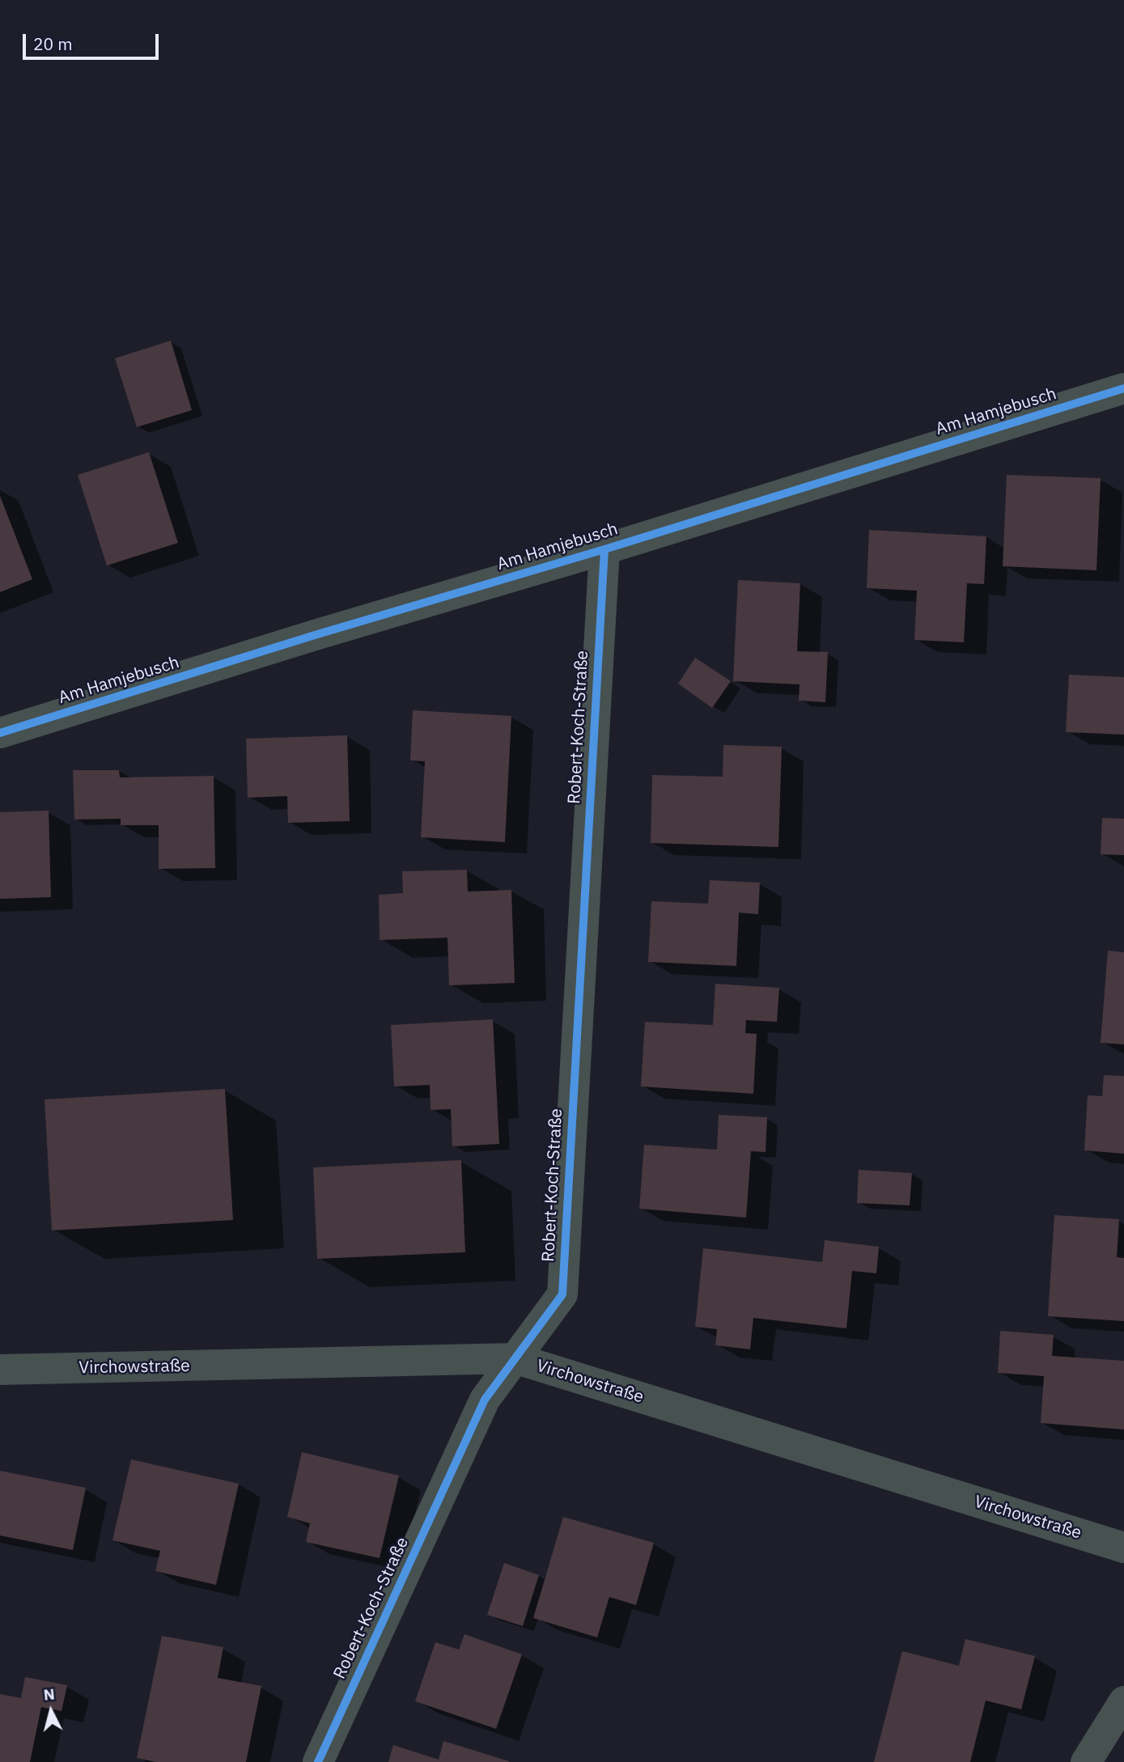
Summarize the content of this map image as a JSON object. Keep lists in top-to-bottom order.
{
  "streets": {
    "street": ["Am Hamjebusch", "Robert-Koch-Straße", "Virchowstraße"]
  },
  "crossings": [
    ["Am Hamjebusch", "Robert-Koch-Straße"],
    ["Robert-Koch-Straße", "Virchowstraße"]
  ],
  "scale_bar": "20 m",
  "north": "top"
}
